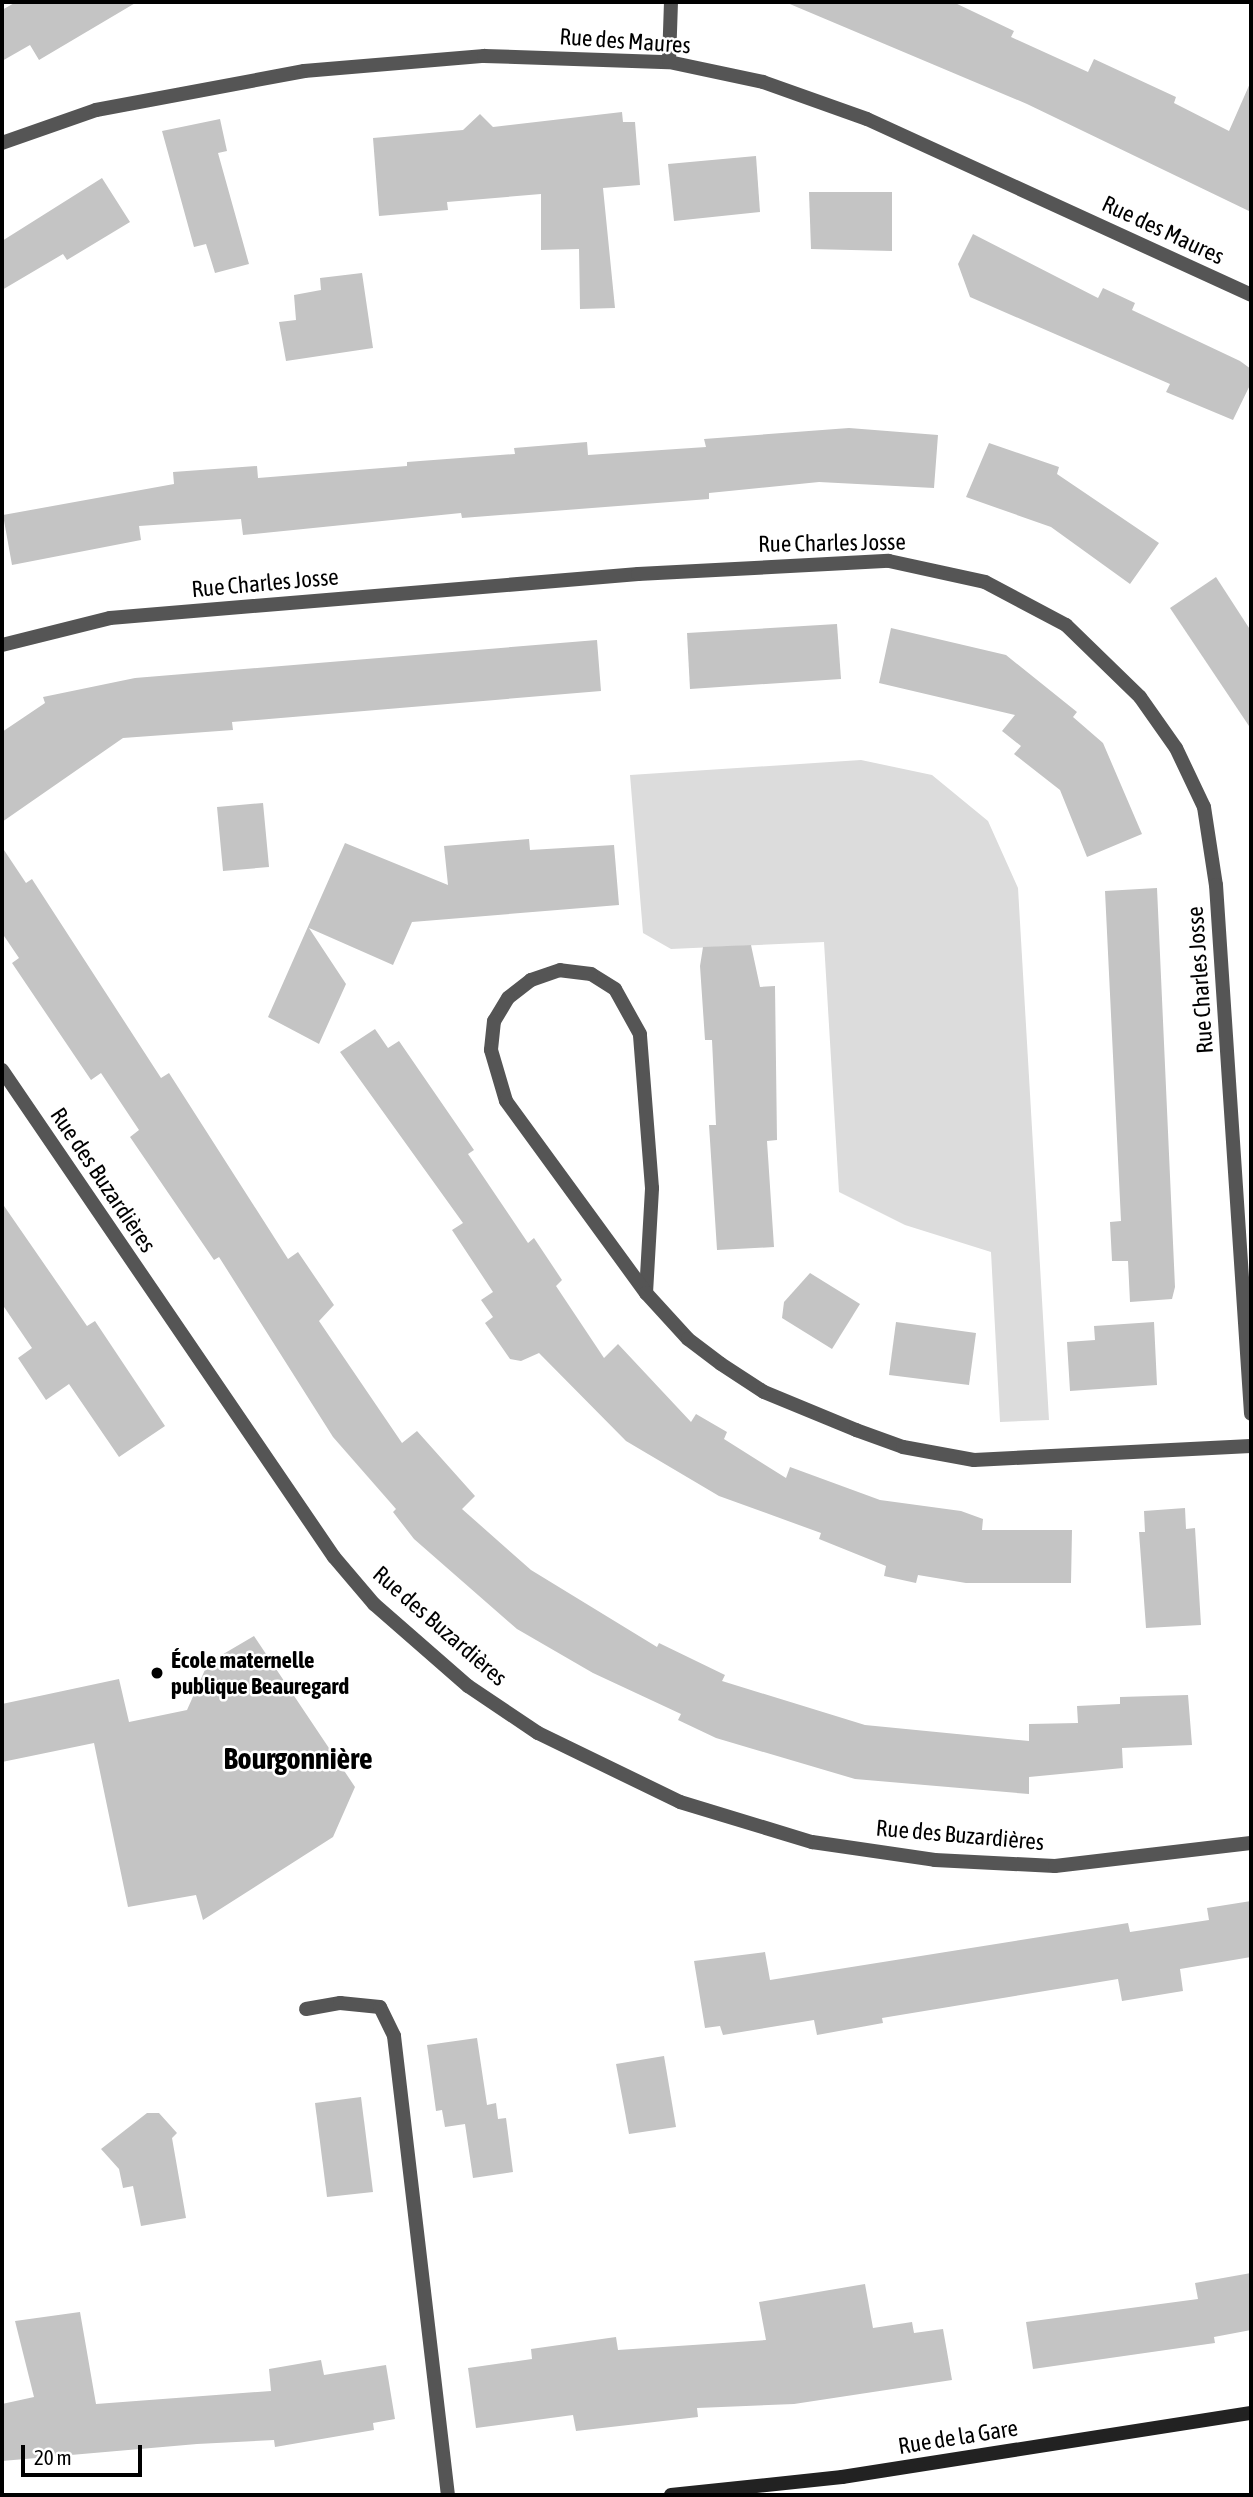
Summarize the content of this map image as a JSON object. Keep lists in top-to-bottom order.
{
  "streets": {
    "street": [
      "Rue des Maures",
      "Rue Charles Josse",
      "Rue des Buzardières",
      "Rue de la Gare"
    ]
  },
  "districts": ["Bourgonnière"],
  "places": ["École maternelle publique Beauregard"],
  "scale_bar": "20 m"
}
